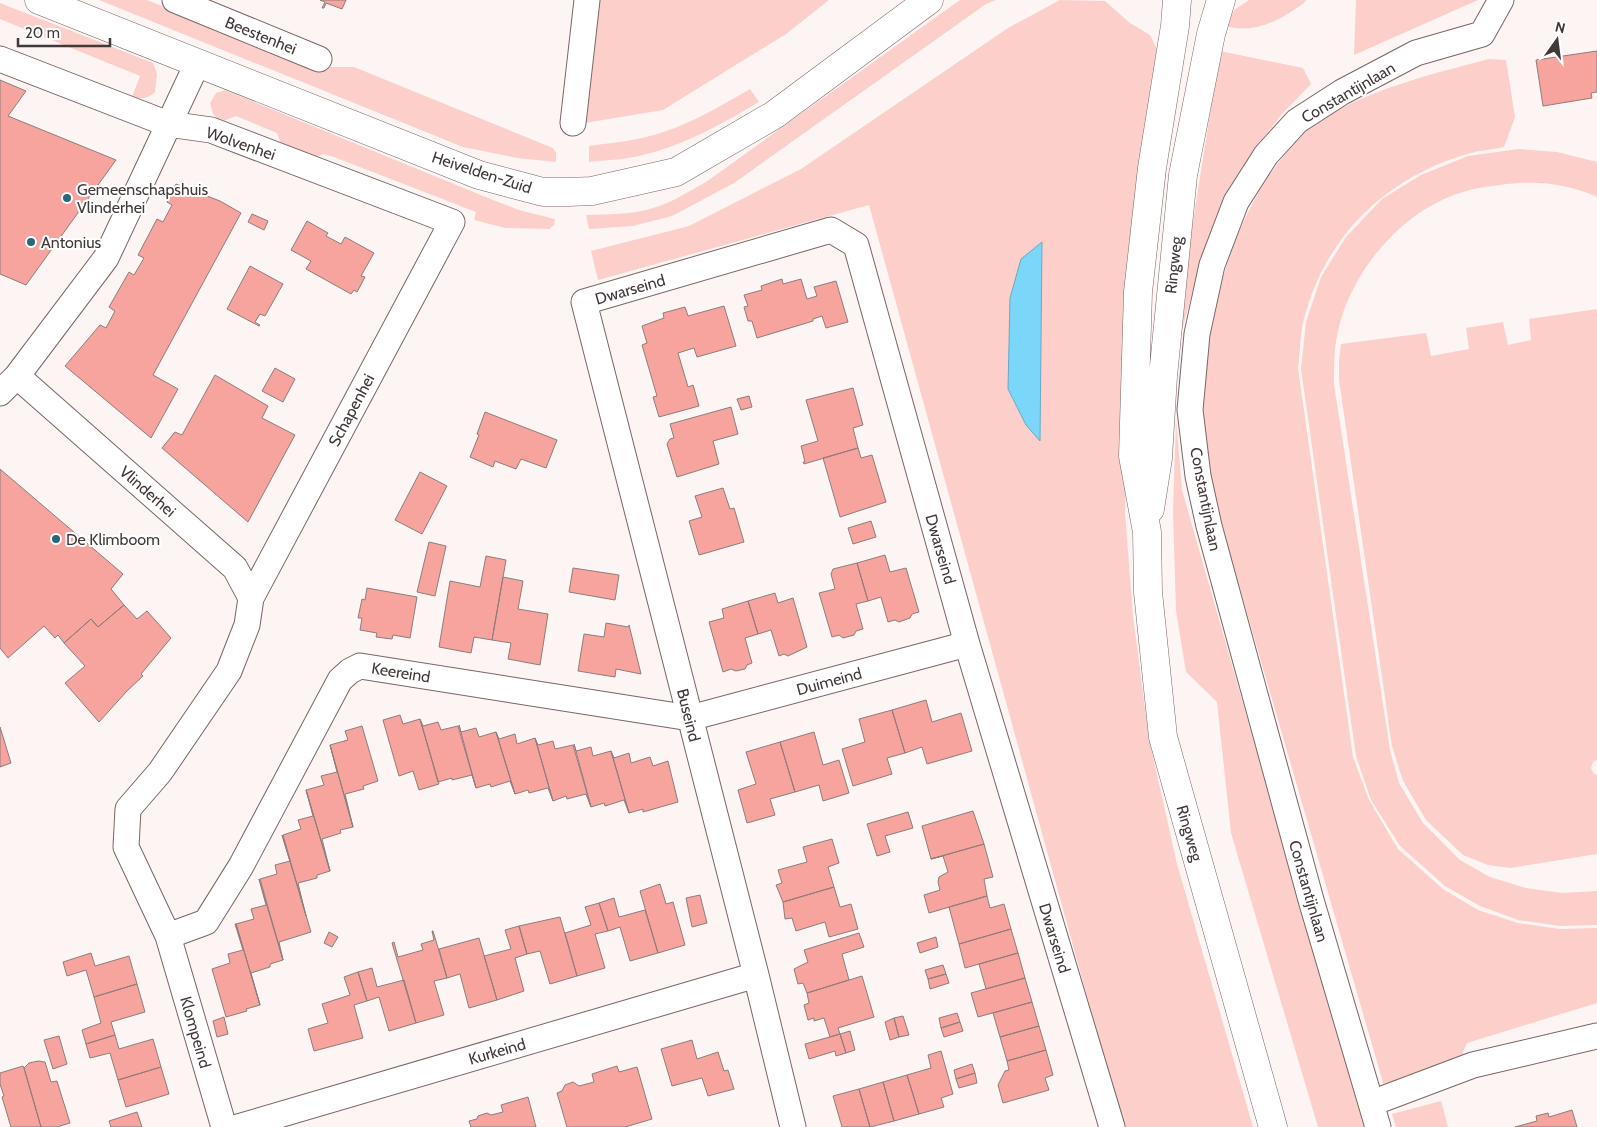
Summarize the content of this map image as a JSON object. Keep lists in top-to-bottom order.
{
  "streets": {
    "main road": ["Heivelden-Zuid", "Ringweg"],
    "street": [
      "Beestenhei",
      "Constantijnlaan",
      "Wolvenhei",
      "Dwarseind",
      "Schapenhei",
      "Vlinderhei",
      "Keereind",
      "Duimeind",
      "Buseind",
      "Klompeind",
      "Kurkeind"
    ]
  },
  "crossings": [
    ["Wolvenhei", "Schapenhei"],
    ["Dwarseind", "Duimeind"],
    ["Dwarseind", "Buseind"],
    ["Schapenhei", "Vlinderhei"],
    ["Keereind", "Duimeind"],
    ["Keereind", "Buseind"],
    ["Keereind", "Klompeind"],
    ["Duimeind", "Buseind"],
    ["Buseind", "Kurkeind"]
  ],
  "places": ["Gemeenschapshuis Vlinderhei", "Antonius", "De Klimboom"],
  "scale_bar": "20 m",
  "north": "top"
}
